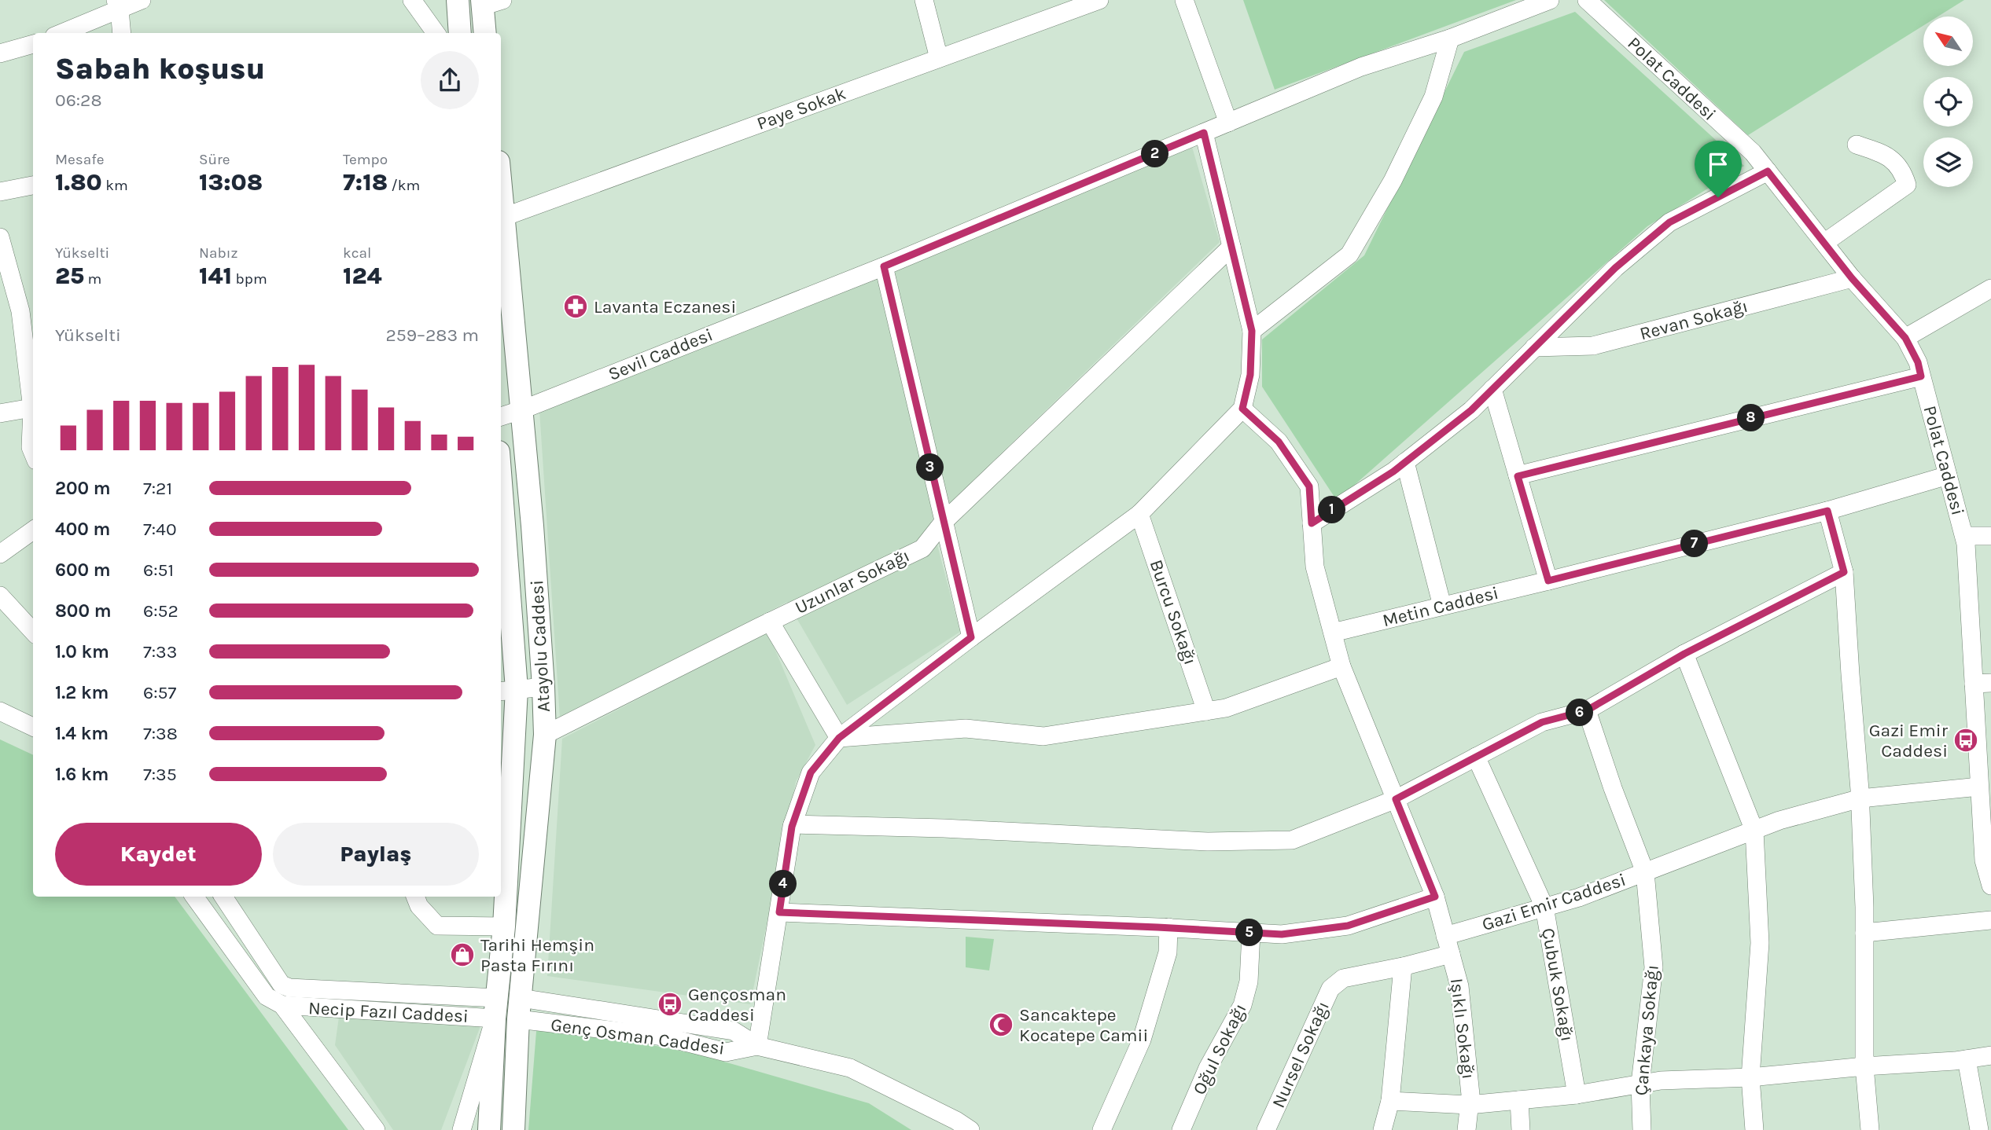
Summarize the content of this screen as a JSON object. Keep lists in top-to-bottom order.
{
  "streets": {
    "main road": ["Atayolu Caddesi"],
    "street": [
      "Polat Caddesi",
      "Paye Sokak",
      "Revan Sokağı",
      "Sevil Caddesi",
      "Uzunlar Sokağı",
      "Metin Caddesi",
      "Burcu Sokağı",
      "Gazi Emir Caddesi",
      "Çubuk Sokağı",
      "Necip Fazıl Caddesi",
      "Işıklı Sokağı",
      "Çankaya Sokağı",
      "Genç Osman Caddesi",
      "Oğul Sokağı",
      "Nursel Sokağı"
    ]
  },
  "crossings": [
    ["Polat Caddesi", "Revan Sokağı"],
    ["Polat Caddesi", "Gazi Emir Caddesi"],
    ["Paye Sokak", "Atayolu Caddesi"],
    ["Sevil Caddesi", "Atayolu Caddesi"],
    ["Uzunlar Sokağı", "Atayolu Caddesi"],
    ["Metin Caddesi", "Işıklı Sokağı"],
    ["Atayolu Caddesi", "Necip Fazıl Caddesi"],
    ["Atayolu Caddesi", "Genç Osman Caddesi"],
    ["Gazi Emir Caddesi", "Çubuk Sokağı"],
    ["Gazi Emir Caddesi", "Işıklı Sokağı"],
    ["Gazi Emir Caddesi", "Çankaya Sokağı"],
    ["Işıklı Sokağı", "Nursel Sokağı"]
  ],
  "places": {
    "pharmacy": ["Lavanta Eczanesi"],
    "bus stop": ["Gazi Emir Caddesi", "Gençosman Caddesi"],
    "shop": ["Tarihi Hemşin Pasta Fırını"],
    "mosque": ["Sancaktepe Kocatepe Camii"]
  },
  "north": "top left",
  "page": {
    "heading": ["Sabah koşusu", "06:28"],
    "stats": [
      ["Mesafe", "1.80 km"],
      ["Süre", "13:08"],
      ["Tempo", "7:18 /km"],
      ["Yükselti", "25 m"],
      ["Nabız", "141 bpm"],
      ["kcal", "124"]
    ],
    "pins": [
      "2",
      "8",
      "3",
      "1",
      "7",
      "6",
      "4",
      "5"
    ],
    "chart": ["Yükselti", "259–283 m"],
    "list": [
      {
        "name": "200 m",
        "note": "7:21"
      },
      {
        "name": "400 m",
        "note": "7:40"
      },
      {
        "name": "600 m",
        "note": "6:51"
      },
      {
        "name": "800 m",
        "note": "6:52"
      },
      {
        "name": "1.0 km",
        "note": "7:33"
      },
      {
        "name": "1.2 km",
        "note": "6:57"
      },
      {
        "name": "1.4 km",
        "note": "7:38"
      },
      {
        "name": "1.6 km",
        "note": "7:35"
      }
    ],
    "buttons": ["Kaydet", "Paylaş"]
  }
}
